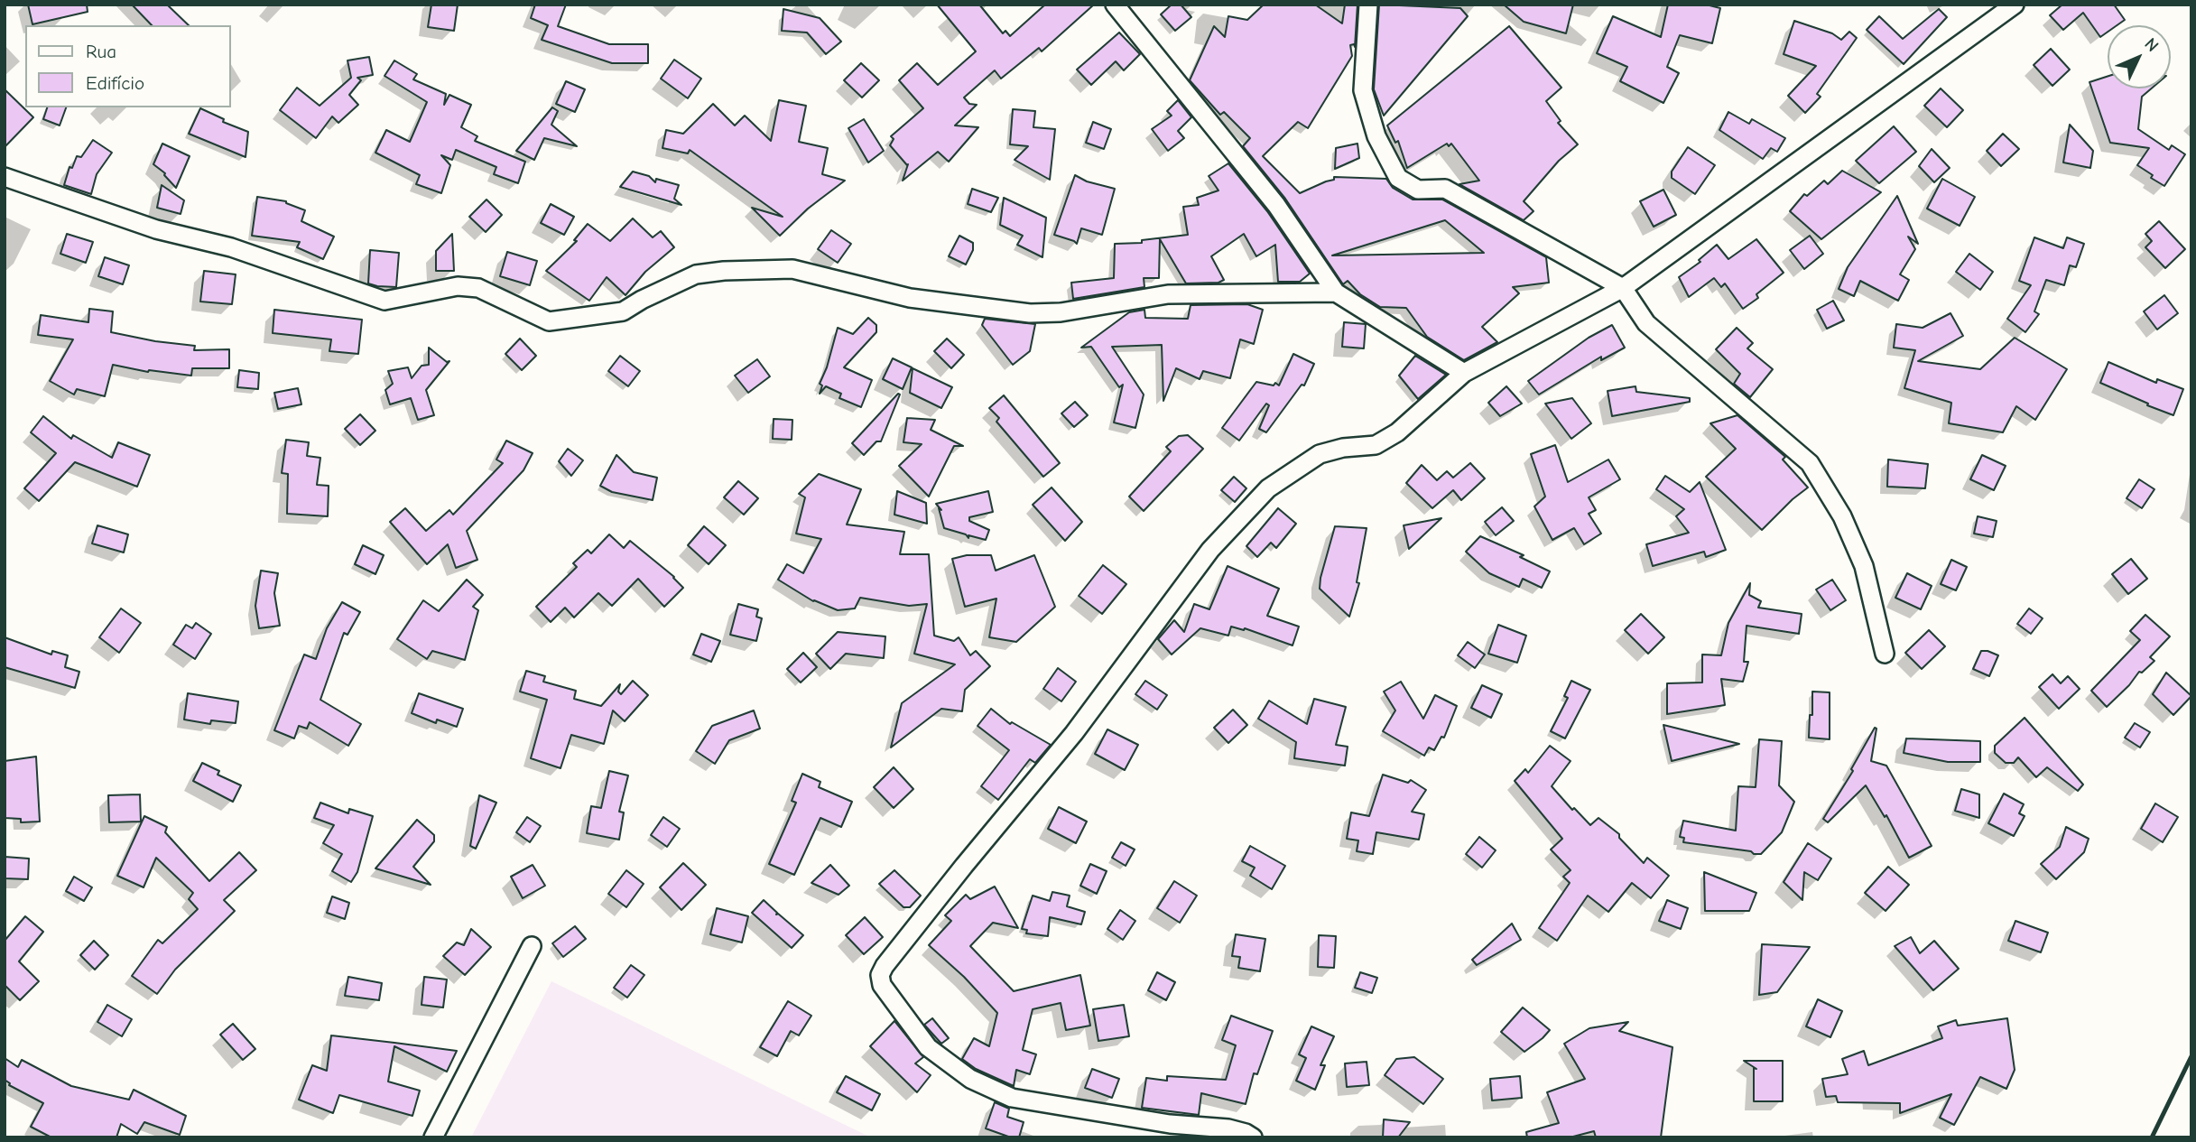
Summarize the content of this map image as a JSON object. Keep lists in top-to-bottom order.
{
  "legend": ["Rua", "Edifício"],
  "north": "top right"
}
